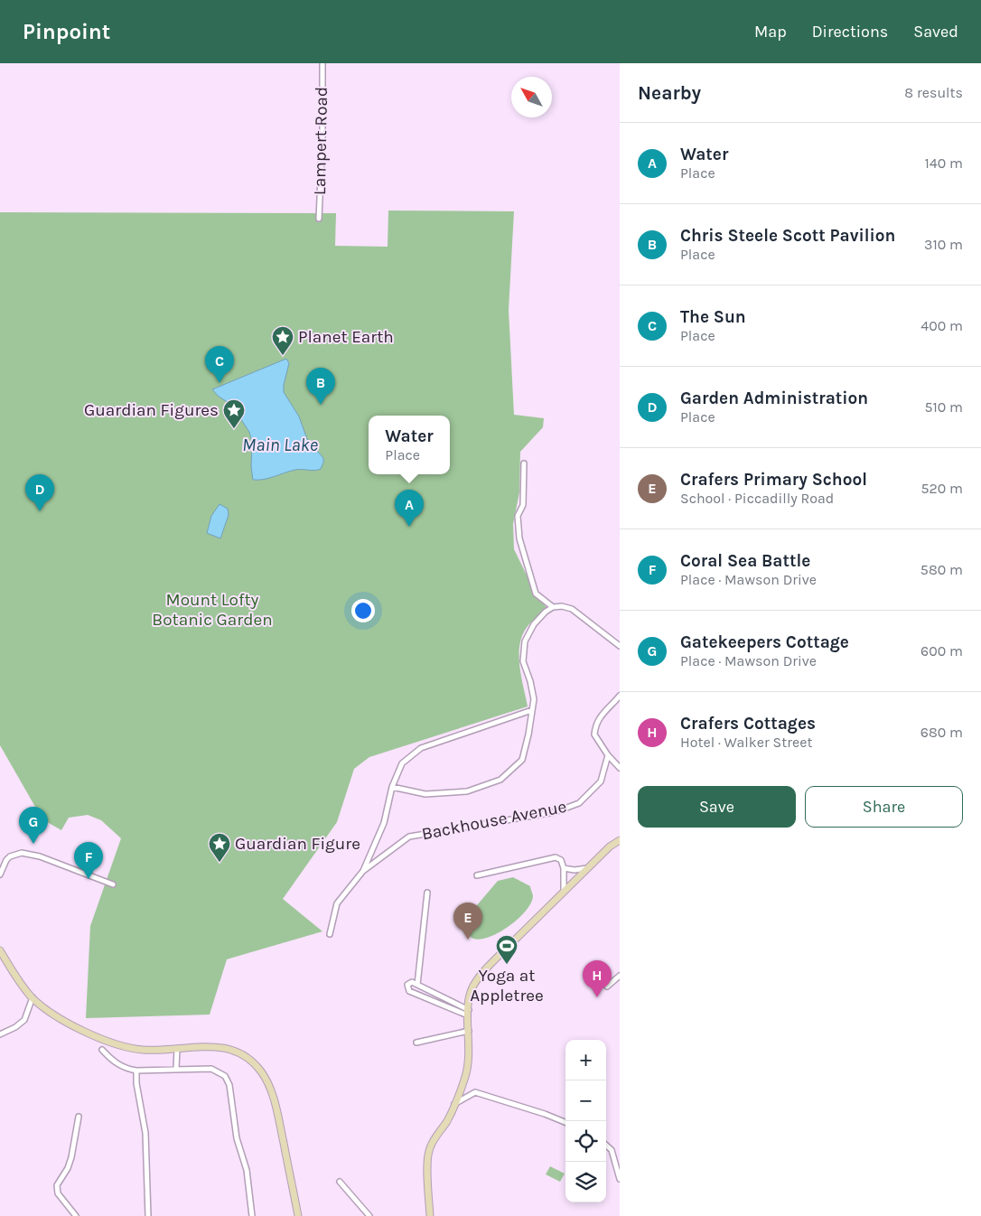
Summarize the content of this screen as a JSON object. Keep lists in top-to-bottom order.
{
  "streets": {
    "street": ["Lampert Road", "Backhouse Avenue"]
  },
  "water": ["Main Lake"],
  "parks": ["Mount Lofty Botanic Garden"],
  "places": {
    "place": ["Planet Earth", "Guardian Figures", "Guardian Figure"],
    "sports": ["Yoga at Appletree"]
  },
  "north": "top left",
  "page": {
    "header": "Pinpoint",
    "nav": ["Map", "Directions", "Saved"],
    "heading": ["Nearby", "8 results"],
    "list": [
      {
        "mark": "A",
        "name": "Water",
        "note": "Place",
        "value": "140 m"
      },
      {
        "mark": "B",
        "name": "Chris Steele Scott Pavilion",
        "note": "Place",
        "value": "310 m"
      },
      {
        "mark": "C",
        "name": "The Sun",
        "note": "Place",
        "value": "400 m"
      },
      {
        "mark": "D",
        "name": "Garden Administration",
        "note": "Place",
        "value": "510 m"
      },
      {
        "mark": "E",
        "name": "Crafers Primary School",
        "note": "School · Piccadilly Road",
        "value": "520 m"
      },
      {
        "mark": "F",
        "name": "Coral Sea Battle",
        "note": "Place · Mawson Drive",
        "value": "580 m"
      },
      {
        "mark": "G",
        "name": "Gatekeepers Cottage",
        "note": "Place · Mawson Drive",
        "value": "600 m"
      },
      {
        "mark": "H",
        "name": "Crafers Cottages",
        "note": "Hotel · Walker Street",
        "value": "680 m"
      }
    ],
    "pins": [
      "C",
      "B",
      "D",
      "A",
      "G",
      "F",
      "E",
      "H"
    ],
    "popup": ["Water", "Place"],
    "buttons": ["Save", "Share"],
    "map_buttons": ["+", "−"]
  }
}
